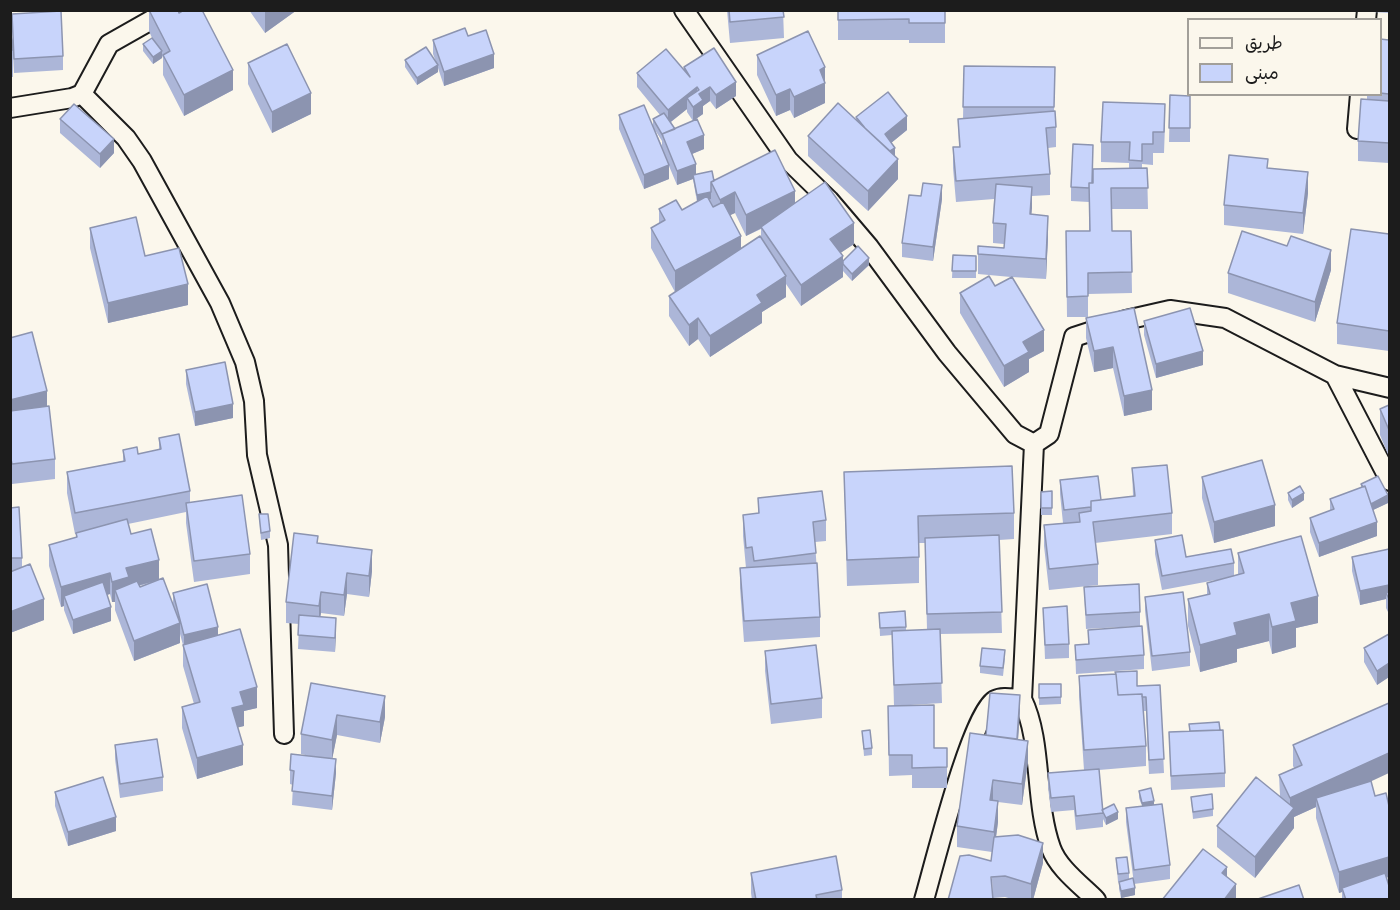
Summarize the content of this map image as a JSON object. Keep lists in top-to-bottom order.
{
  "legend": ["طريق", "مبنى"]
}
